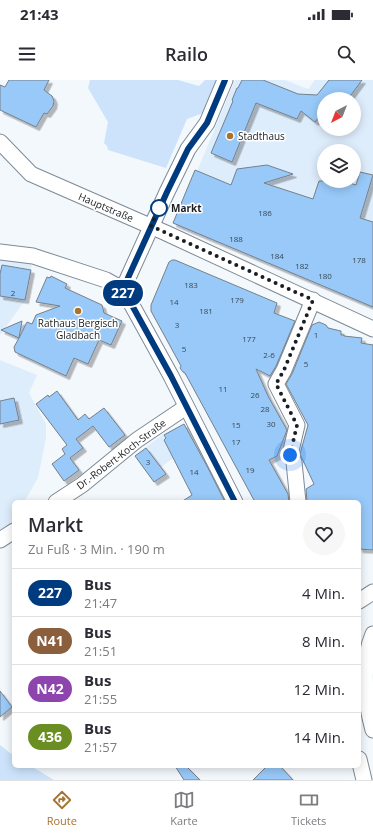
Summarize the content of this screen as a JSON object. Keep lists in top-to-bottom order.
{
  "streets": {
    "street": ["Hauptstraße", "Dr.-Robert-Koch-Straße"]
  },
  "places": ["Stadthaus", "Markt", "Rathaus Bergisch Gladbach"],
  "lines": ["bus line 227"],
  "house_numbers": [
    "186",
    "188",
    "184",
    "178",
    "182",
    "180",
    "183",
    "2",
    "179",
    "14",
    "181",
    "3",
    "1",
    "177",
    "5",
    "2-6",
    "5",
    "11",
    "26",
    "28",
    "30",
    "15",
    "17",
    "3",
    "19",
    "14"
  ],
  "north": "bottom left",
  "page": {
    "status": "21:43",
    "header": "Railo",
    "on_map": "227",
    "heading": ["Markt", "Zu Fuß · 3 Min. · 190 m"],
    "list": [
      {
        "mark": "227",
        "name": "Bus",
        "note": "21:47",
        "value": "4 Min."
      },
      {
        "mark": "N41",
        "name": "Bus",
        "note": "21:51",
        "value": "8 Min."
      },
      {
        "mark": "N42",
        "name": "Bus",
        "note": "21:55",
        "value": "12 Min."
      },
      {
        "mark": "436",
        "name": "Bus",
        "note": "21:57",
        "value": "14 Min."
      }
    ],
    "tabs": ["Route", "Karte", "Tickets"]
  }
}
